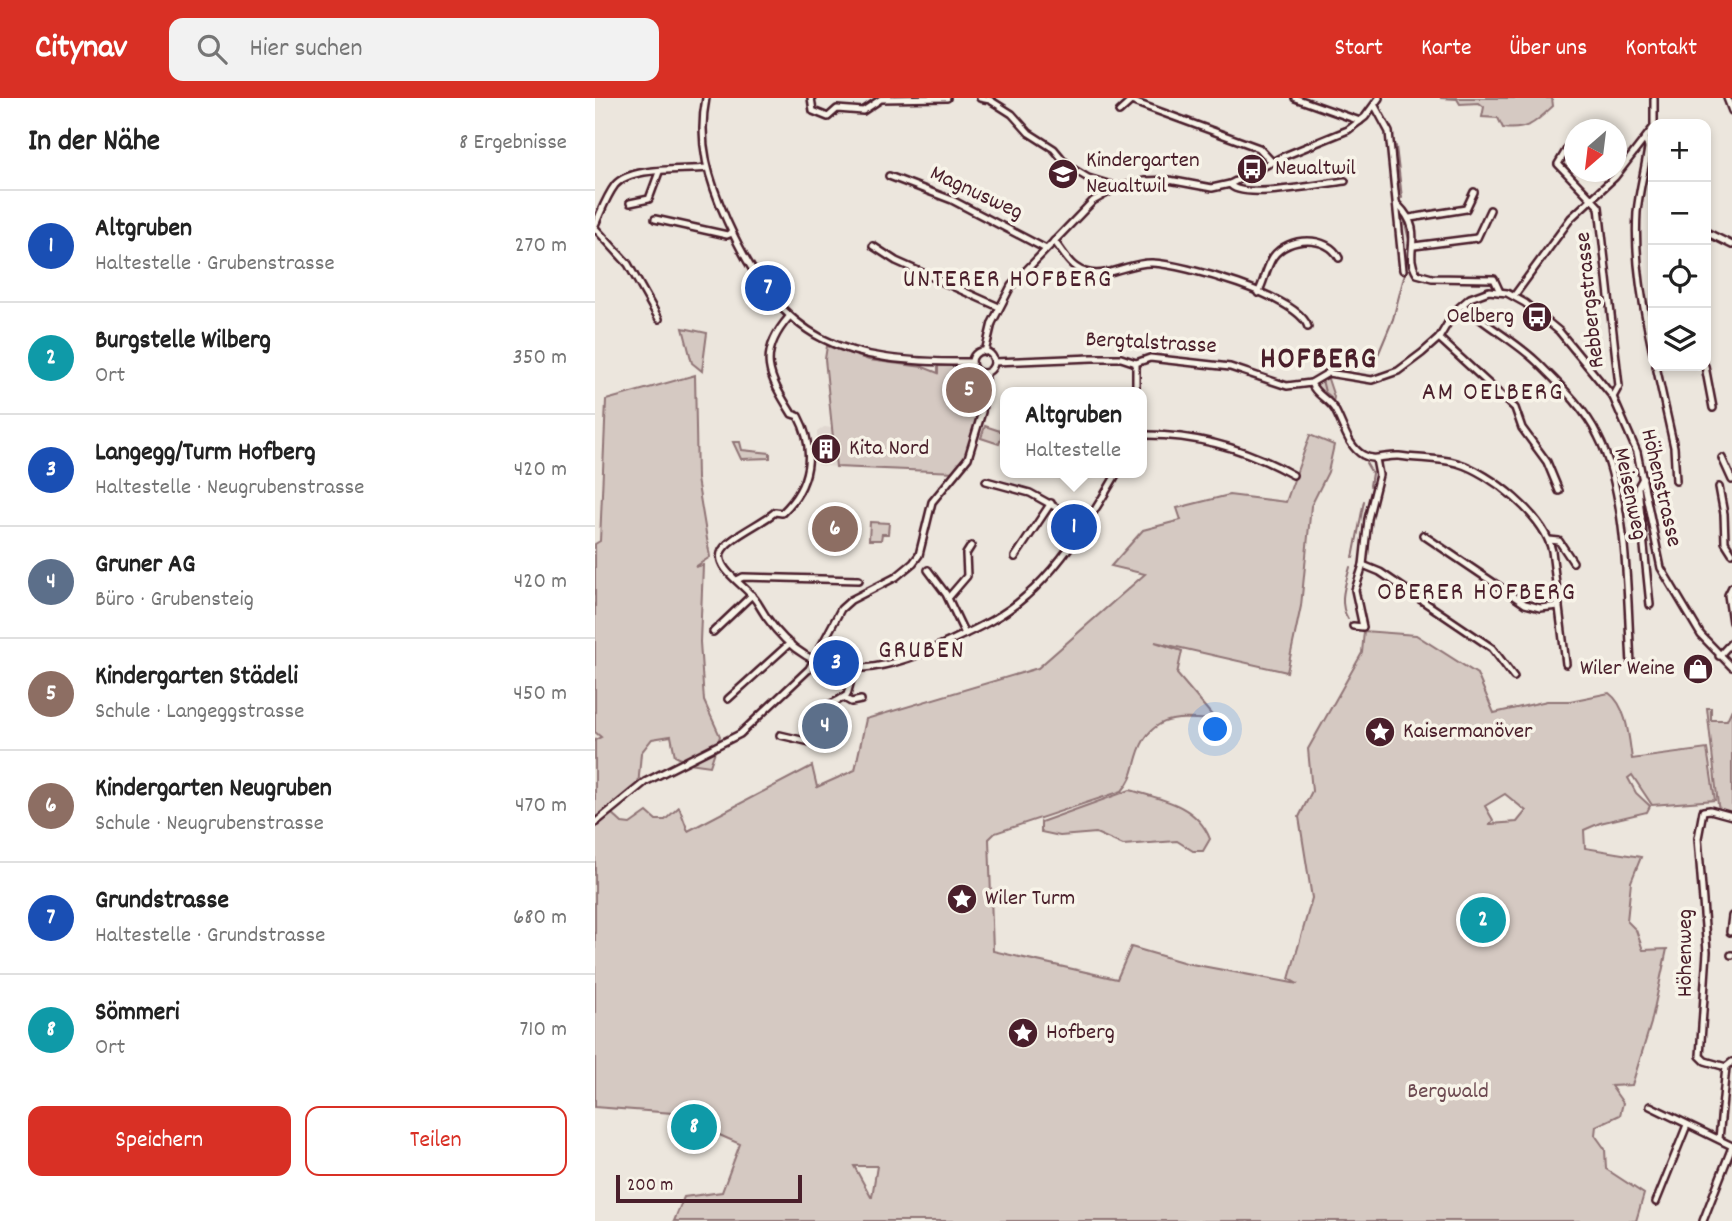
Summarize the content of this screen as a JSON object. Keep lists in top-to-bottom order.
{
  "streets": {
    "street": [
      "Magnusweg",
      "Rebbergstrasse",
      "Bergtalstrasse",
      "Höhenstrasse",
      "Meisenweg",
      "Höhenweg"
    ]
  },
  "crossings": [
    ["Rebbergstrasse", "Höhenstrasse"],
    ["Bergtalstrasse", "Meisenweg"]
  ],
  "districts": [
    "UNTERER HOFBERG",
    "HOFBERG",
    "AM OELBERG",
    "OBERER HOFBERG",
    "GRUBEN"
  ],
  "parks": ["Bergwald"],
  "places": {
    "bus stop": ["Neualtwil", "Oelberg"],
    "school or university": ["Kindergarten Neualtwil"],
    "building": ["Kita Nord"],
    "shop": ["Wiler Weine"],
    "place": ["Kaisermanöver", "Wiler Turm", "Hofberg"]
  },
  "scale_bar": "200 m",
  "north": "bottom left",
  "page": {
    "header": "Citynav",
    "search": "Hier suchen",
    "nav": [
      "Start",
      "Karte",
      "Über uns",
      "Kontakt"
    ],
    "heading": ["In der Nähe", "8 Ergebnisse"],
    "map_buttons": ["+", "−"],
    "list": [
      {
        "mark": "1",
        "name": "Altgruben",
        "note": "Haltestelle · Grubenstrasse",
        "value": "270 m"
      },
      {
        "mark": "2",
        "name": "Burgstelle Wilberg",
        "note": "Ort",
        "value": "350 m"
      },
      {
        "mark": "3",
        "name": "Langegg/Turm Hofberg",
        "note": "Haltestelle · Neugrubenstrasse",
        "value": "420 m"
      },
      {
        "mark": "4",
        "name": "Gruner AG",
        "note": "Büro · Grubensteig",
        "value": "420 m"
      },
      {
        "mark": "5",
        "name": "Kindergarten Städeli",
        "note": "Schule · Langeggstrasse",
        "value": "450 m"
      },
      {
        "mark": "6",
        "name": "Kindergarten Neugruben",
        "note": "Schule · Neugrubenstrasse",
        "value": "470 m"
      },
      {
        "mark": "7",
        "name": "Grundstrasse",
        "note": "Haltestelle · Grundstrasse",
        "value": "680 m"
      },
      {
        "mark": "8",
        "name": "Sömmeri",
        "note": "Ort",
        "value": "710 m"
      }
    ],
    "pins": [
      "7",
      "5",
      "1",
      "6",
      "3",
      "4",
      "2",
      "8"
    ],
    "popup": ["Altgruben", "Haltestelle"],
    "buttons": ["Speichern", "Teilen"],
    "scale": "200 m"
  }
}
